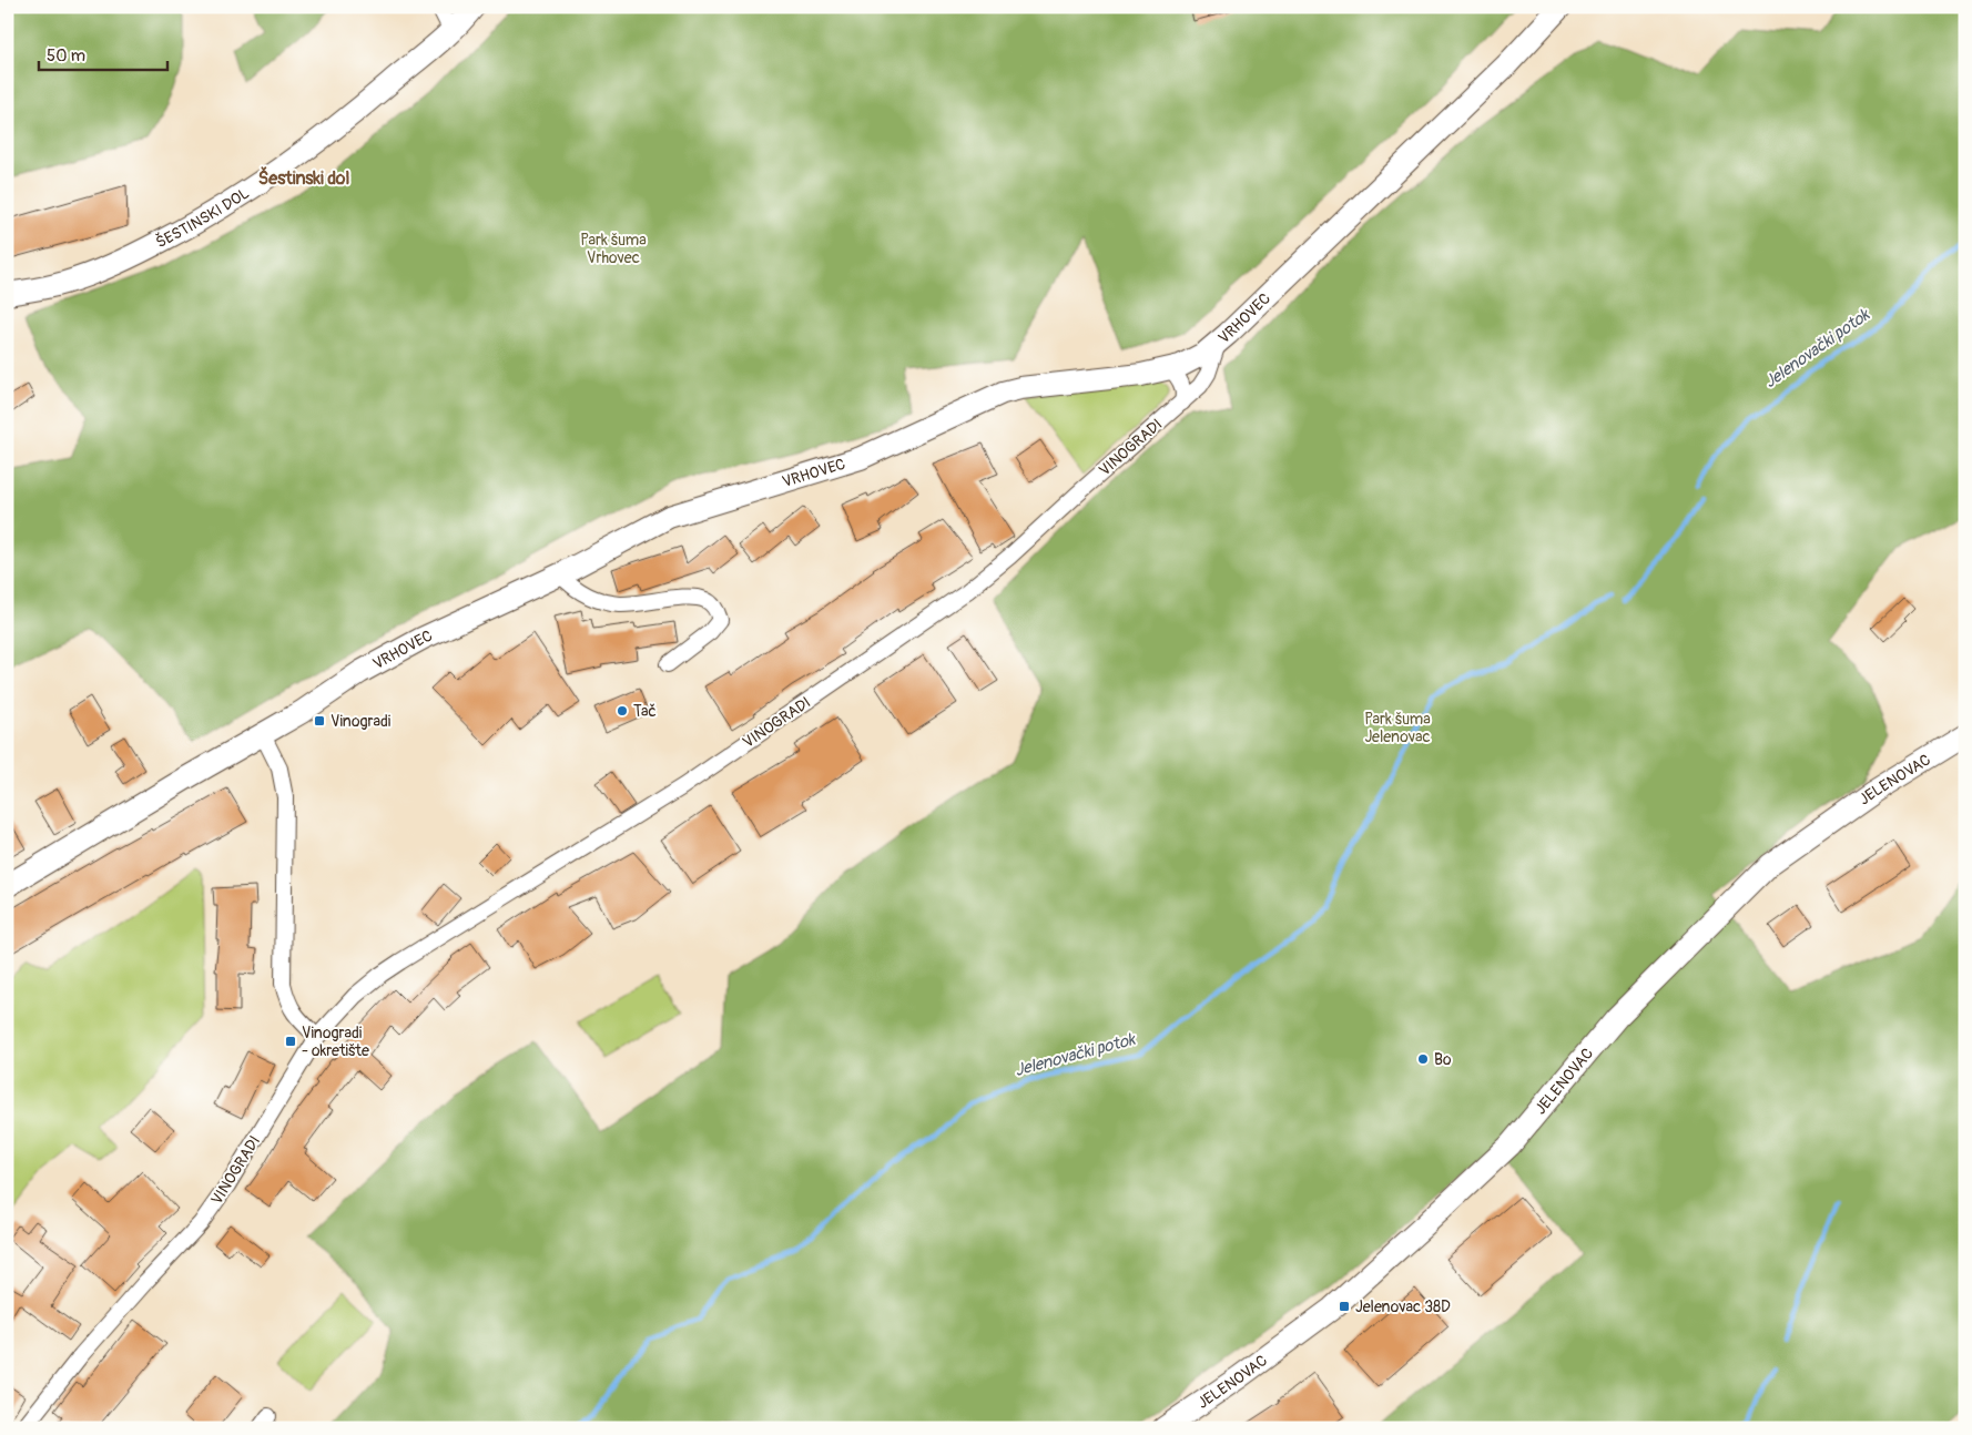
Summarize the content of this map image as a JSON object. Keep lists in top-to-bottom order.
{
  "streets": {
    "street": [
      "ŠESTINSKI DOL",
      "VRHOVEC",
      "VINOGRADI",
      "JELENOVAC"
    ]
  },
  "crossings": [
    ["VRHOVEC", "VINOGRADI"]
  ],
  "districts": ["Šestinski dol"],
  "water": ["Jelenovački potok"],
  "parks": ["Park šuma Vrhovec", "Park šuma Jelenovac"],
  "places": {
    "other": ["Tač", "Bo"],
    "transit": ["Vinogradi", "Vinogradi - okretište", "Jelenovac 38D"]
  },
  "scale_bar": "50 m"
}
